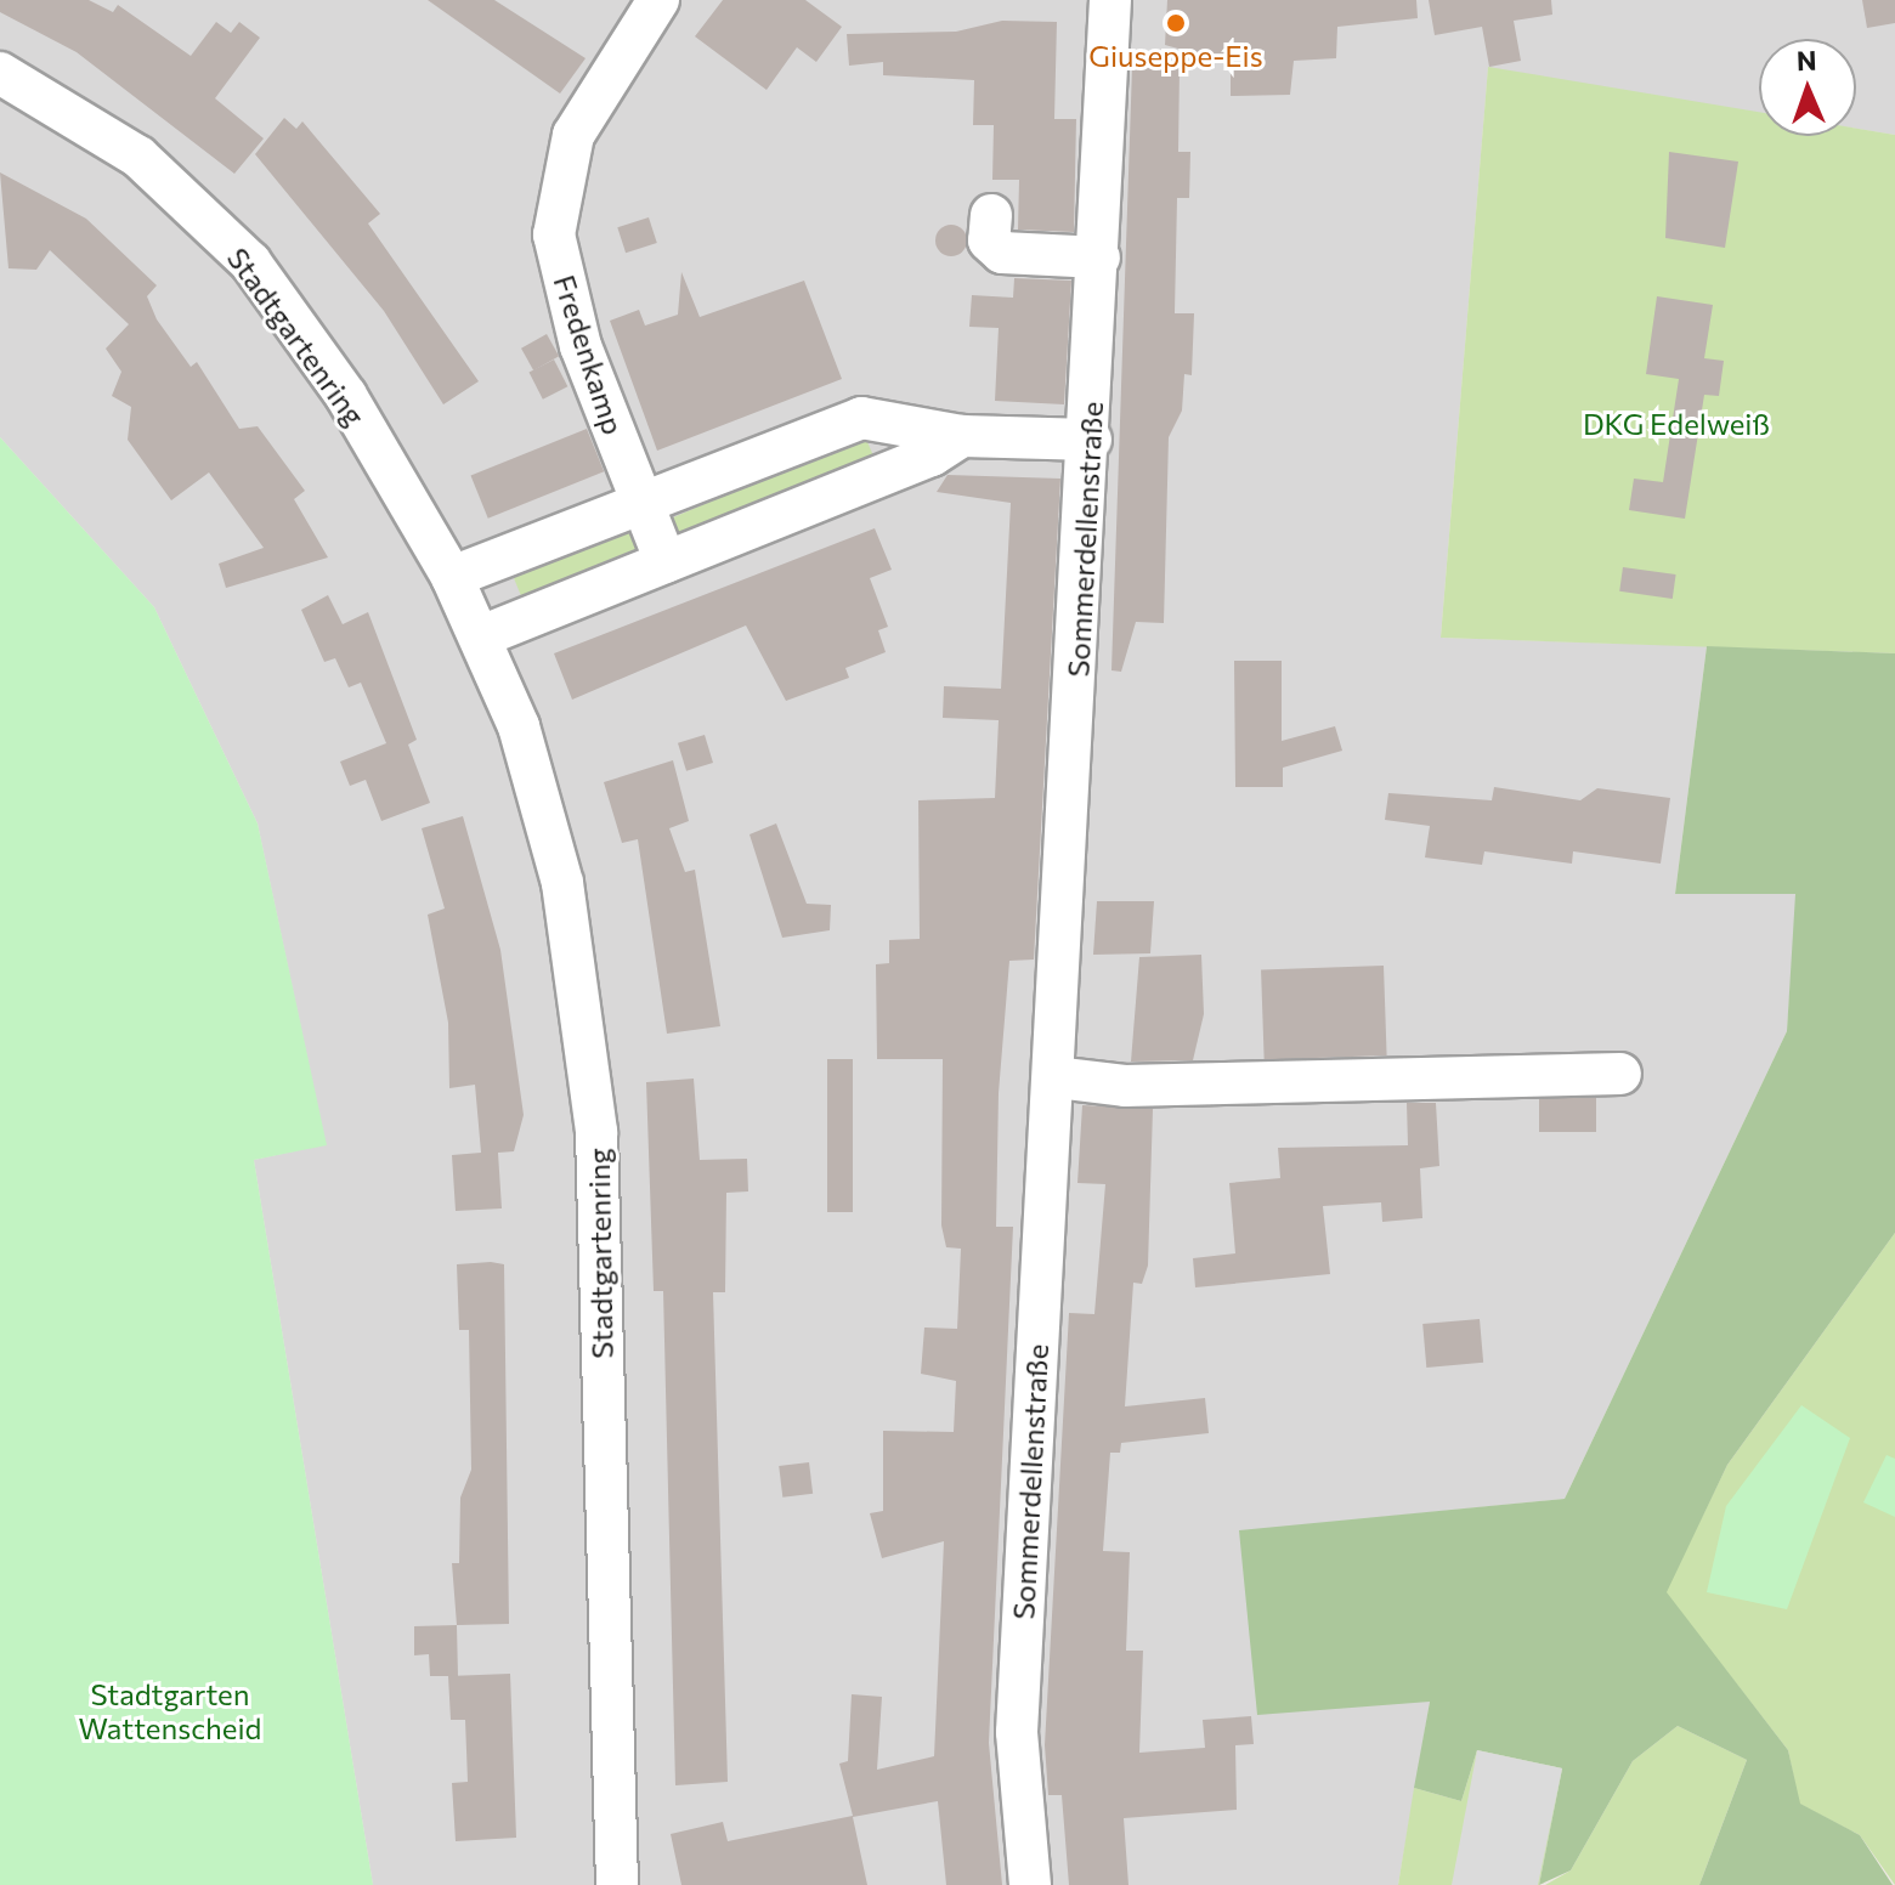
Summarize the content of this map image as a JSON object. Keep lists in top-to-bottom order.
{
  "streets": {
    "street": ["Stadtgartenring", "Fredenkamp", "Sommerdellenstraße"]
  },
  "parks": ["DKG Edelweiß", "Stadtgarten Wattenscheid"],
  "places": ["Giuseppe-Eis"],
  "north": "top"
}
